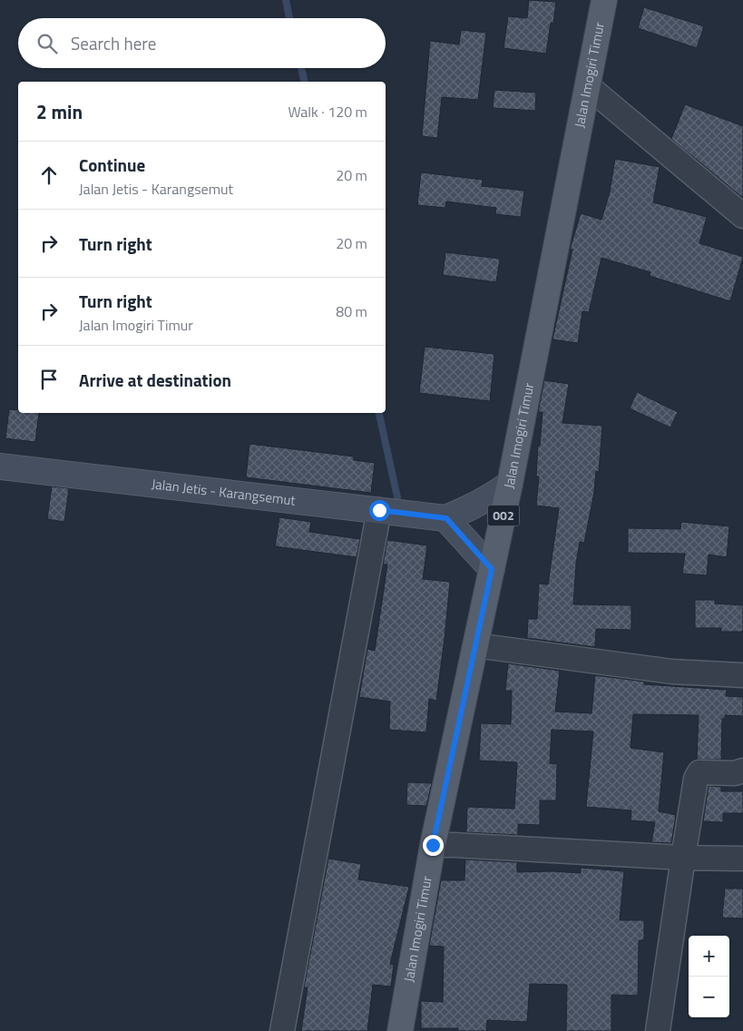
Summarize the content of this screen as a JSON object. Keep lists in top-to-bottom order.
{
  "streets": {
    "main road": ["Jalan Imogiri Timur", "Jalan Jetis - Karangsemut", "002"]
  },
  "page": {
    "search": "Search here",
    "heading": ["2 min", "Walk · 120 m"],
    "list": [
      ["Continue", "Jalan Jetis - Karangsemut", "20 m"],
      ["Turn right", "20 m"],
      ["Turn right", "Jalan Imogiri Timur", "80 m"],
      "Arrive at destination"
    ],
    "map_buttons": ["+", "−"]
  }
}
